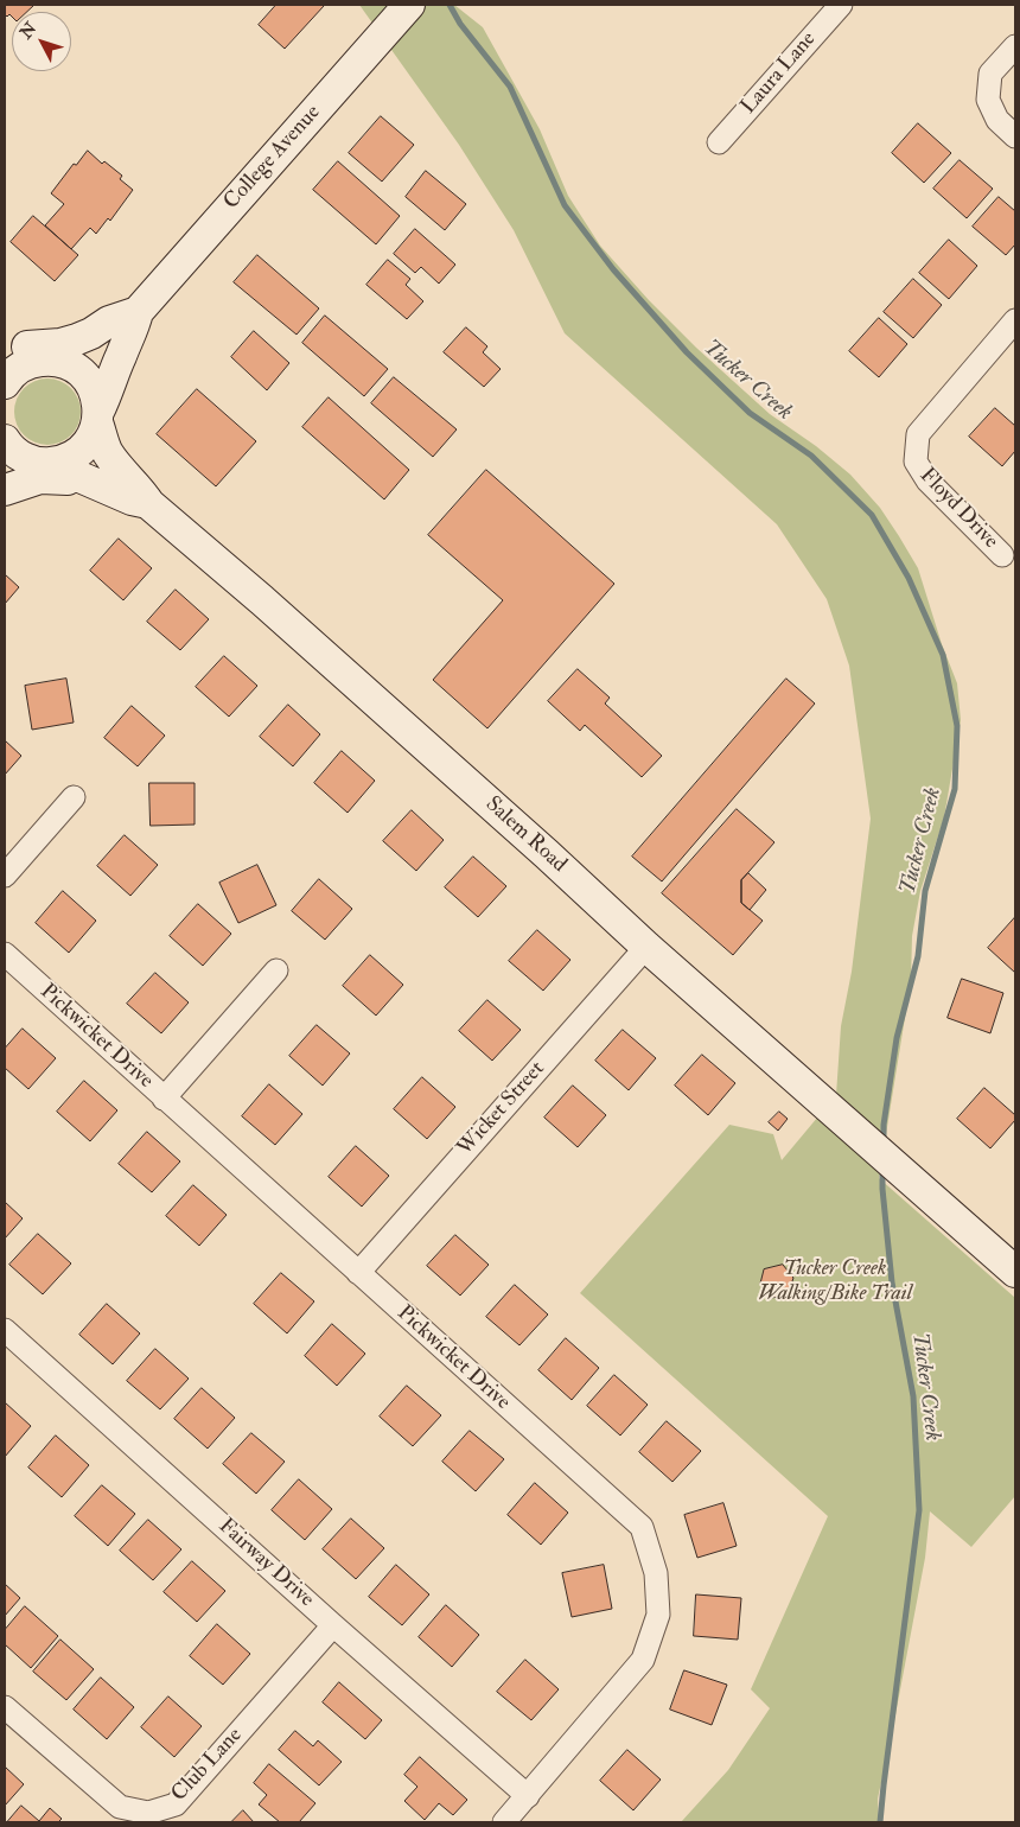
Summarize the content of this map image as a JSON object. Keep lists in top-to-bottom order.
{
  "streets": {
    "main road": ["College Avenue", "Salem Road"],
    "street": [
      "Laura Lane",
      "Floyd Drive",
      "Pickwicket Drive",
      "Wicket Street",
      "Fairway Drive",
      "Club Lane"
    ]
  },
  "crossings": [
    ["College Avenue", "Salem Road"],
    ["Salem Road", "Wicket Street"],
    ["Pickwicket Drive", "Wicket Street"],
    ["Pickwicket Drive", "Fairway Drive"],
    ["Fairway Drive", "Club Lane"]
  ],
  "water": ["Tucker Creek"],
  "parks": ["Tucker Creek Walking/Bike Trail"],
  "north": "top left"
}
